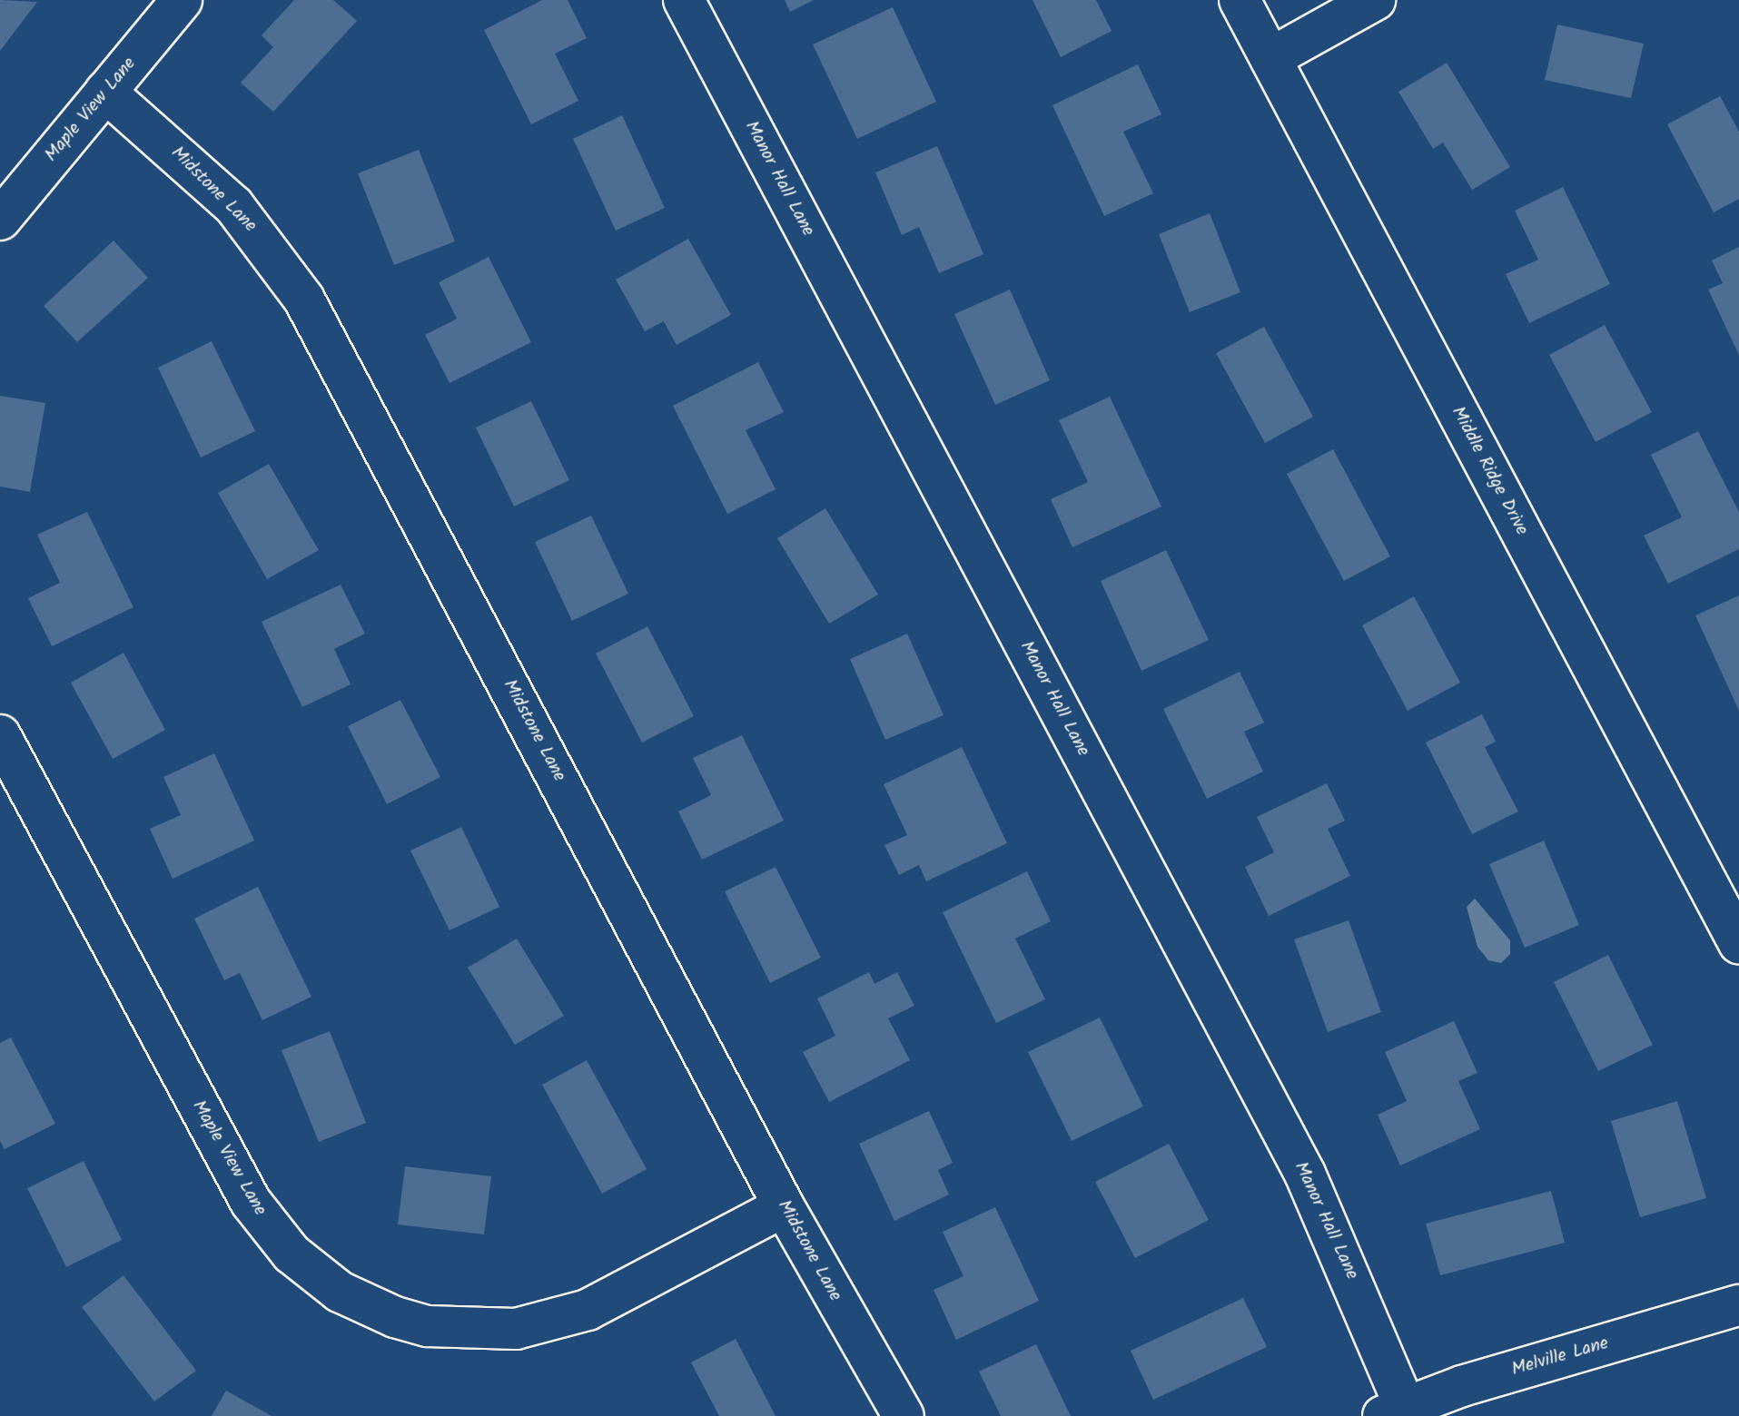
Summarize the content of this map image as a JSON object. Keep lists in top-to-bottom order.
{
  "streets": {
    "street": [
      "Maple View Lane",
      "Manor Hall Lane",
      "Midstone Lane",
      "Middle Ridge Drive",
      "Melville Lane"
    ]
  },
  "crossings": [
    ["Maple View Lane", "Midstone Lane"],
    ["Manor Hall Lane", "Melville Lane"]
  ]
}
